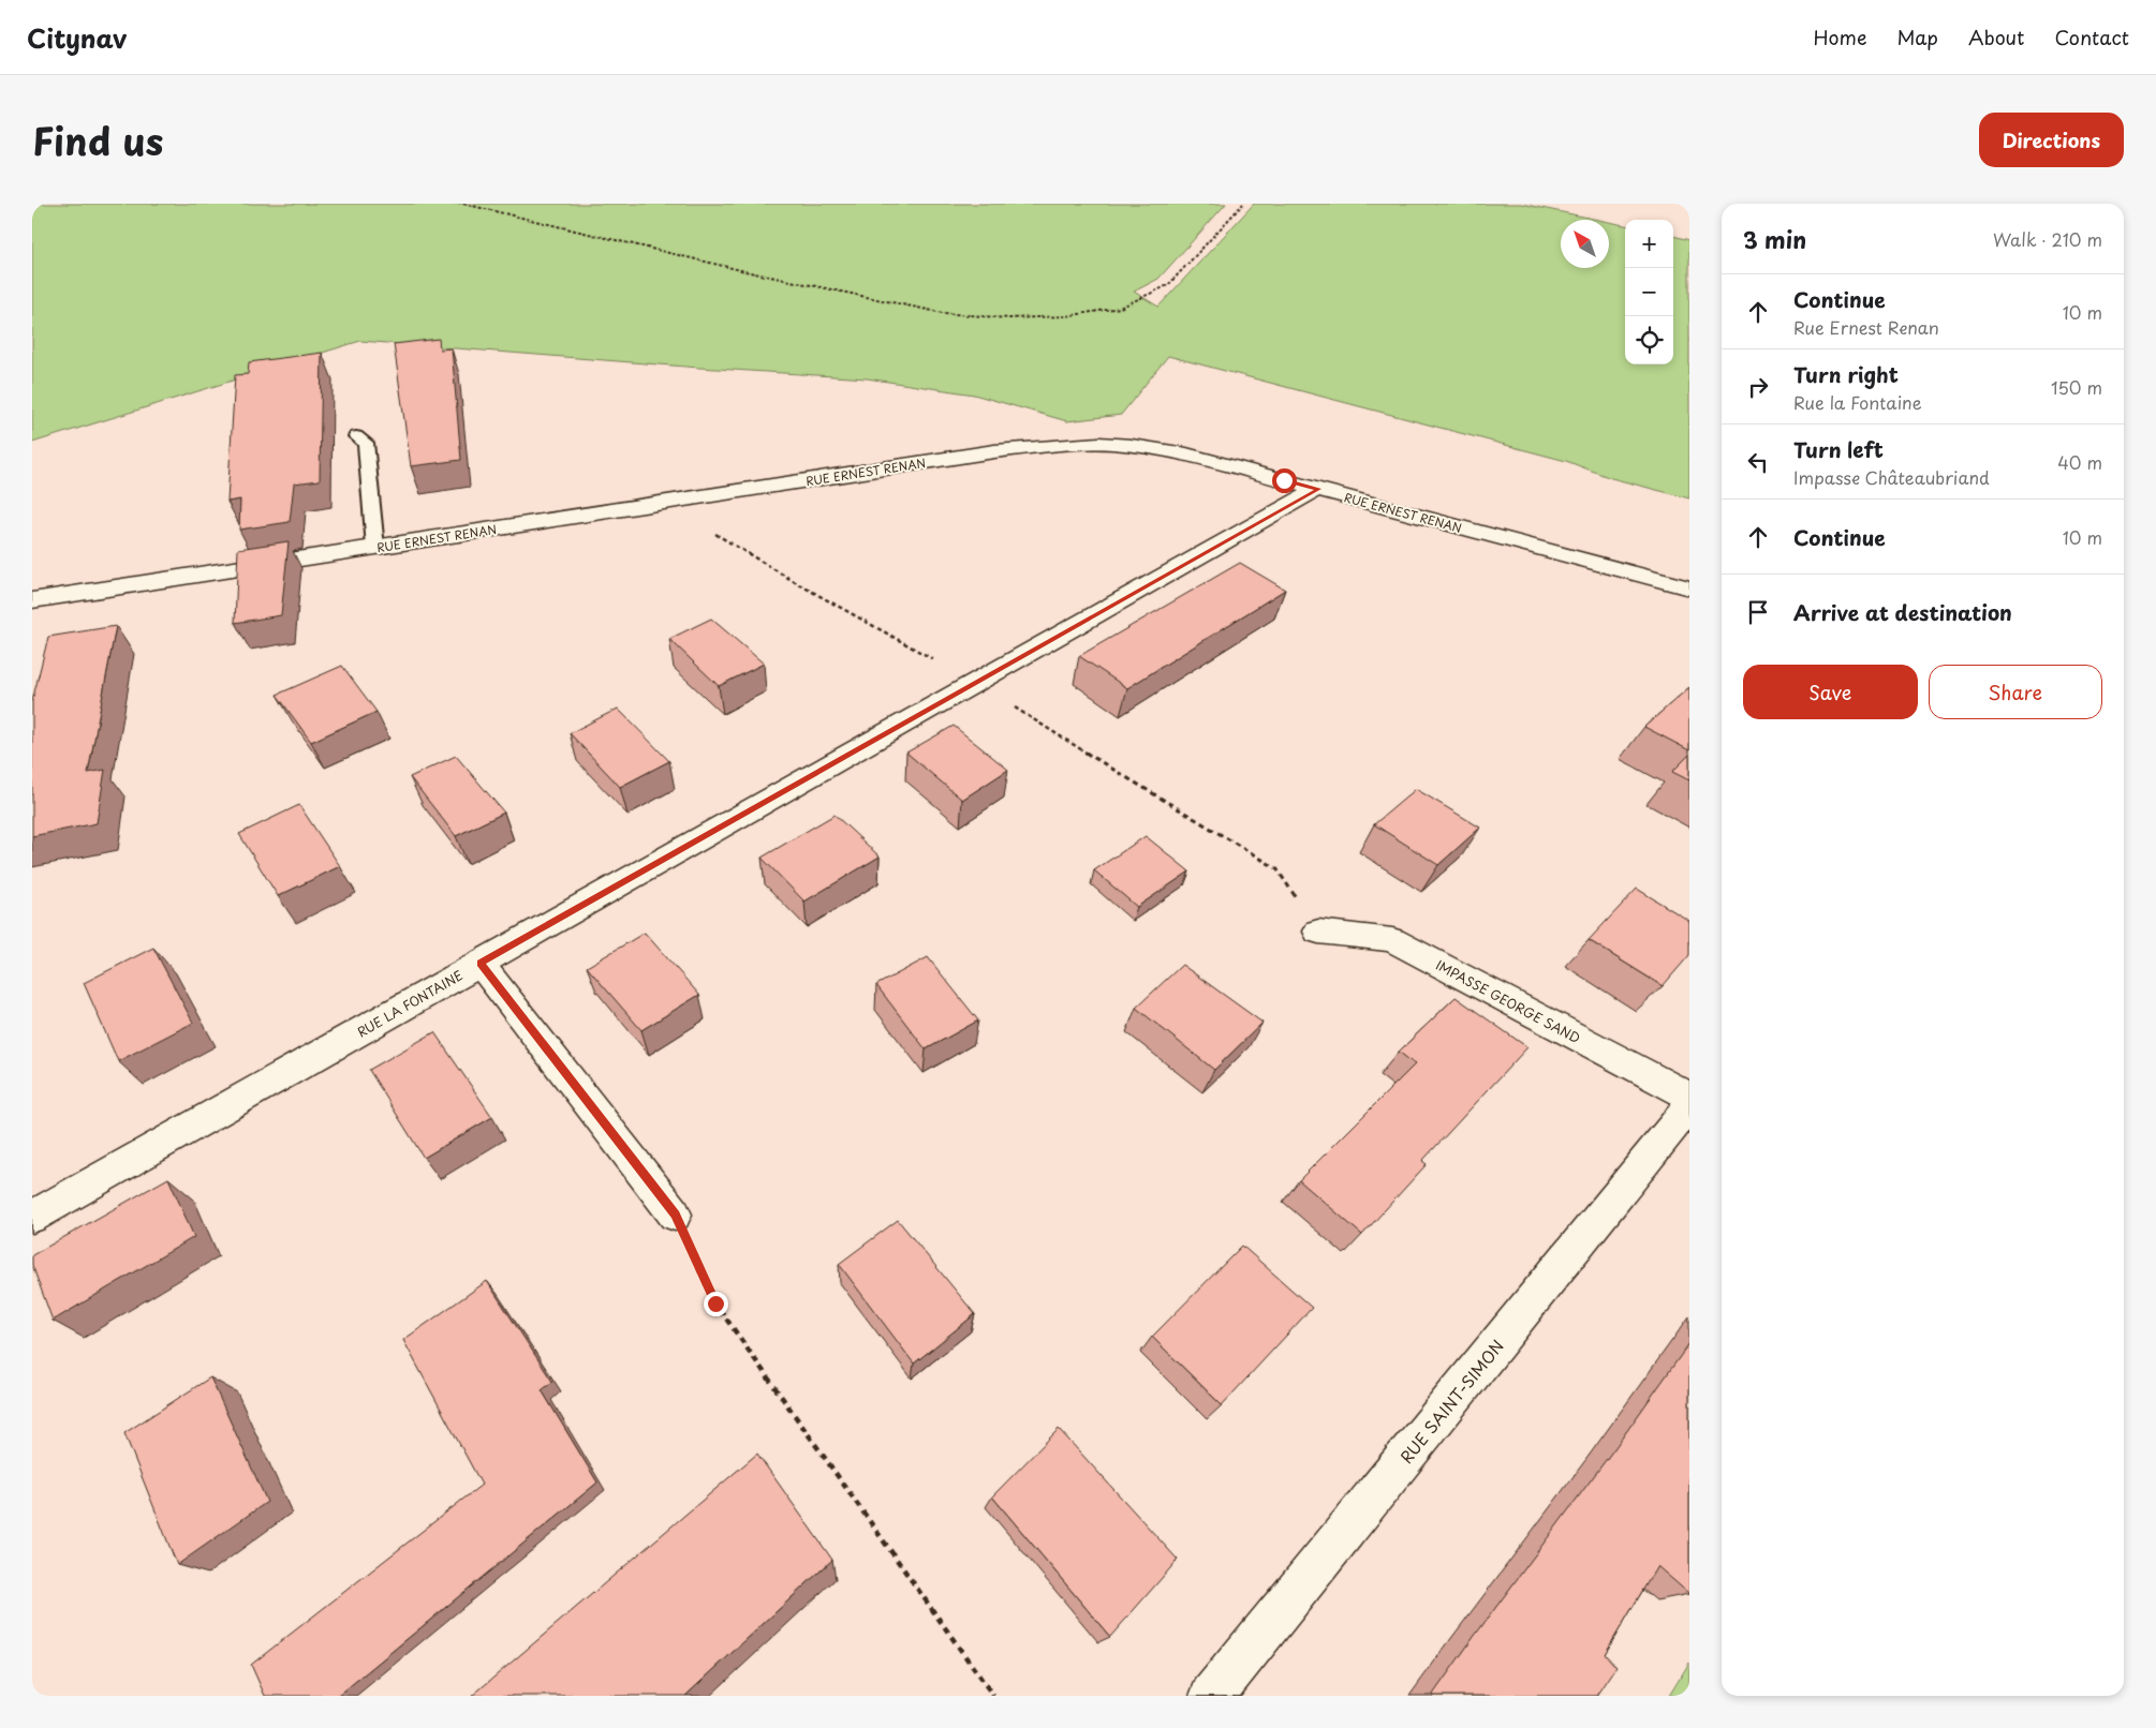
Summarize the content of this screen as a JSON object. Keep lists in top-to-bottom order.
{
  "streets": {
    "street": [
      "RUE ERNEST RENAN",
      "IMPASSE GEORGE SAND",
      "RUE LA FONTAINE",
      "RUE SAINT-SIMON"
    ]
  },
  "crossings": [
    ["RUE ERNEST RENAN", "RUE LA FONTAINE"]
  ],
  "north": "top left",
  "page": {
    "header": "Citynav",
    "nav": [
      "Home",
      "Map",
      "About",
      "Contact"
    ],
    "title": "Find us",
    "buttons": [
      "Directions",
      ["Save", "Share"]
    ],
    "heading": ["3 min", "Walk · 210 m"],
    "map_buttons": ["+", "−"],
    "list": [
      ["Continue", "Rue Ernest Renan", "10 m"],
      ["Turn right", "Rue la Fontaine", "150 m"],
      ["Turn left", "Impasse Châteaubriand", "40 m"],
      ["Continue", "10 m"],
      "Arrive at destination"
    ]
  }
}
